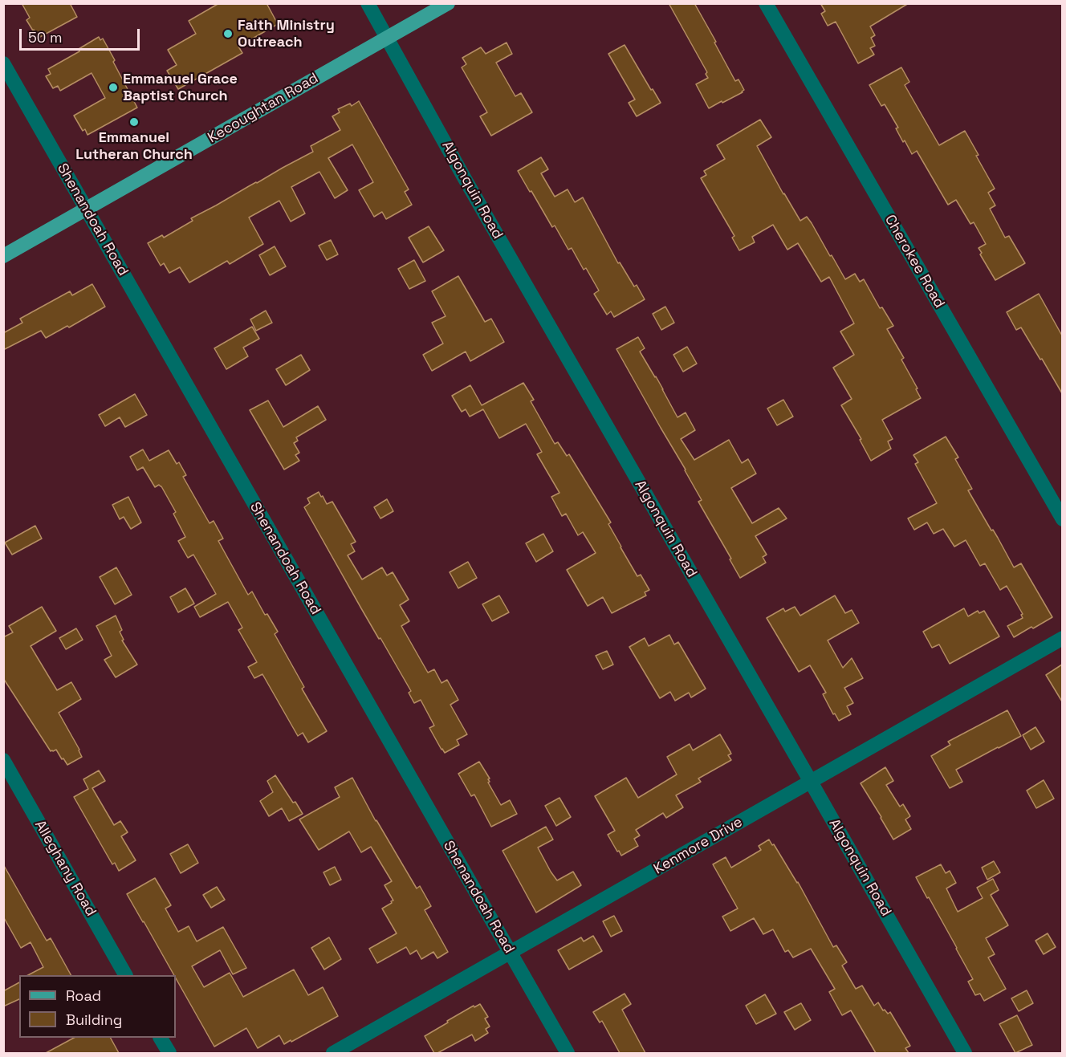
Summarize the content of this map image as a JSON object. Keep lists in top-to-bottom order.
{
  "streets": {
    "main road": ["Kecoughtan Road"],
    "street": [
      "Algonquin Road",
      "Shenandoah Road",
      "Cherokee Road",
      "Kenmore Drive",
      "Alleghany Road"
    ]
  },
  "crossings": [
    ["Kecoughtan Road", "Algonquin Road"],
    ["Kecoughtan Road", "Shenandoah Road"],
    ["Algonquin Road", "Kenmore Drive"],
    ["Shenandoah Road", "Kenmore Drive"]
  ],
  "places": ["Faith Ministry Outreach", "Emmanuel Grace Baptist Church", "Emmanuel Lutheran Church"],
  "legend": ["Road", "Building"],
  "scale_bar": "50 m"
}
